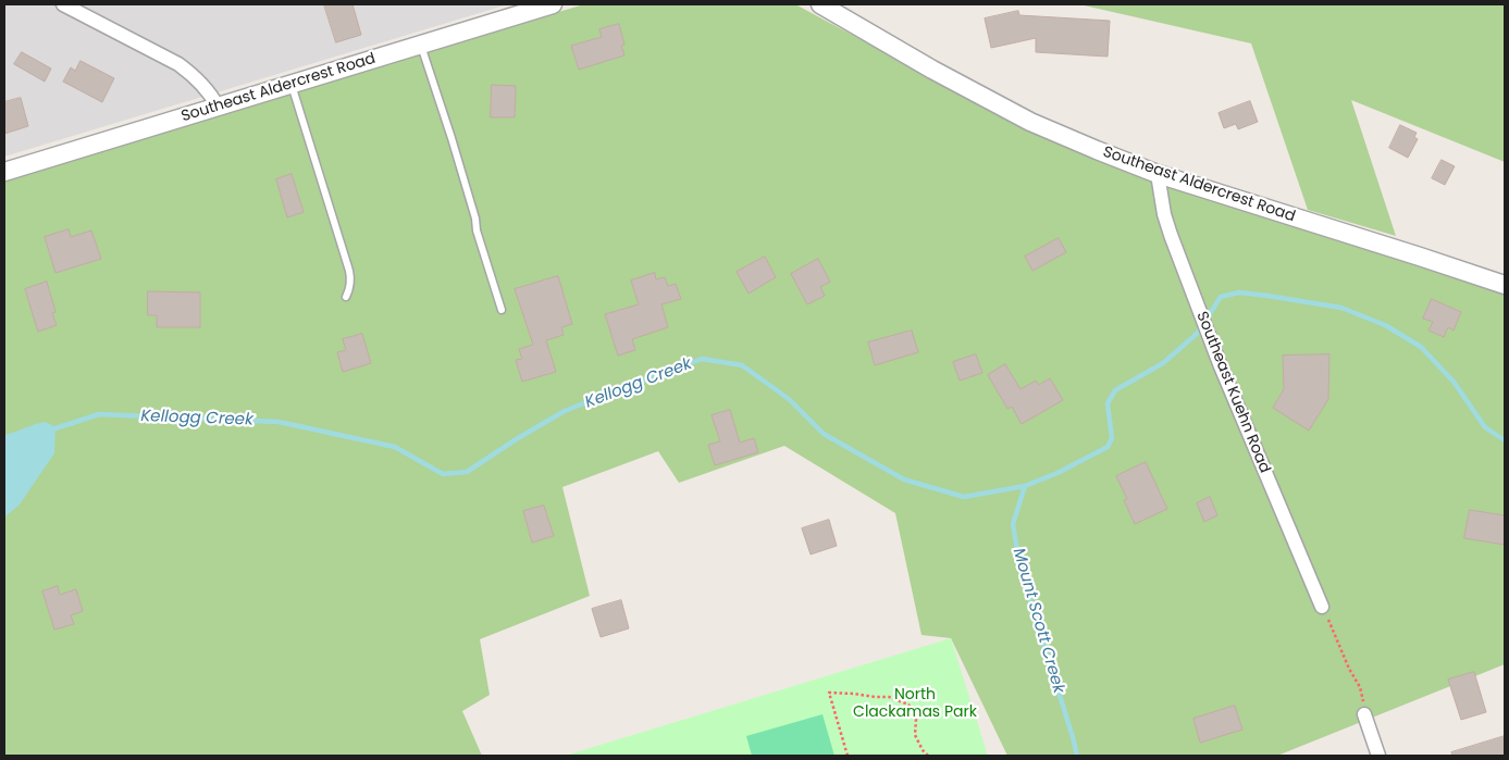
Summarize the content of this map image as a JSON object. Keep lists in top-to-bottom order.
{
  "streets": {
    "street": ["Southeast Aldercrest Road", "Southeast Kuehn Road"]
  },
  "crossings": [
    ["Southeast Aldercrest Road", "Southeast Kuehn Road"]
  ],
  "water": ["Kellogg Creek", "Mount Scott Creek"],
  "parks": ["North Clackamas Park"]
}
